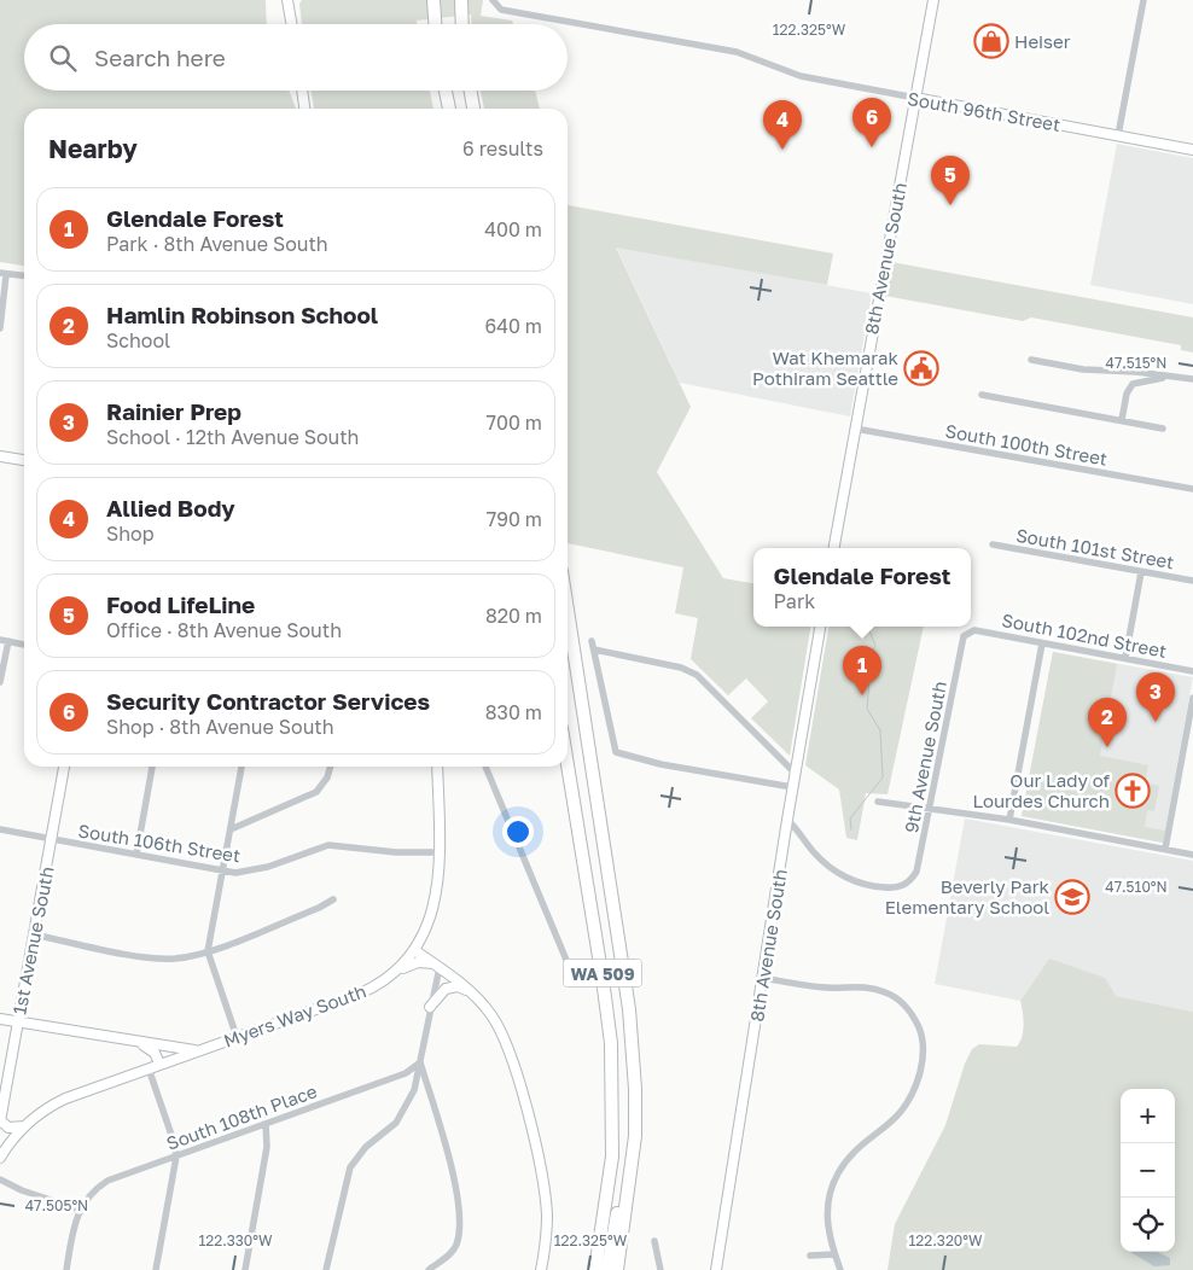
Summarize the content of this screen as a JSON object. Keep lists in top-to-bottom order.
{
  "streets": {
    "highway": ["WA 509"],
    "street": [
      "South 96th Street",
      "8th Avenue South",
      "South 100th Street",
      "South 101st Street",
      "South 102nd Street",
      "9th Avenue South",
      "South 106th Street",
      "1st Avenue South",
      "Myers Way South",
      "South 108th Place"
    ]
  },
  "crossings": [
    ["South 96th Street", "8th Avenue South"],
    ["8th Avenue South", "South 100th Street"],
    ["8th Avenue South", "9th Avenue South"],
    ["South 102nd Street", "9th Avenue South"],
    ["South 106th Street", "1st Avenue South"],
    ["South 106th Street", "Myers Way South"]
  ],
  "places": {
    "shop": ["Heiser"],
    "public building": ["Wat Khemarak Pothiram Seattle"],
    "church": ["Our Lady of Lourdes Church"],
    "school or university": ["Beverly Park Elementary School"]
  },
  "page": {
    "search": "Search here",
    "pins": [
      "6",
      "4",
      "5",
      "1",
      "3",
      "2"
    ],
    "heading": ["Nearby", "6 results"],
    "list": [
      {
        "mark": "1",
        "name": "Glendale Forest",
        "note": "Park · 8th Avenue South",
        "value": "400 m"
      },
      {
        "mark": "2",
        "name": "Hamlin Robinson School",
        "note": "School",
        "value": "640 m"
      },
      {
        "mark": "3",
        "name": "Rainier Prep",
        "note": "School · 12th Avenue South",
        "value": "700 m"
      },
      {
        "mark": "4",
        "name": "Allied Body",
        "note": "Shop",
        "value": "790 m"
      },
      {
        "mark": "5",
        "name": "Food LifeLine",
        "note": "Office · 8th Avenue South",
        "value": "820 m"
      },
      {
        "mark": "6",
        "name": "Security Contractor Services",
        "note": "Shop · 8th Avenue South",
        "value": "830 m"
      }
    ],
    "popup": ["Glendale Forest", "Park"],
    "map_buttons": ["+", "−"]
  },
  "coordinates": [
    "122.325°W",
    "47.515°N",
    "47.510°N",
    "47.505°N",
    "122.330°W",
    "122.320°W"
  ]
}
